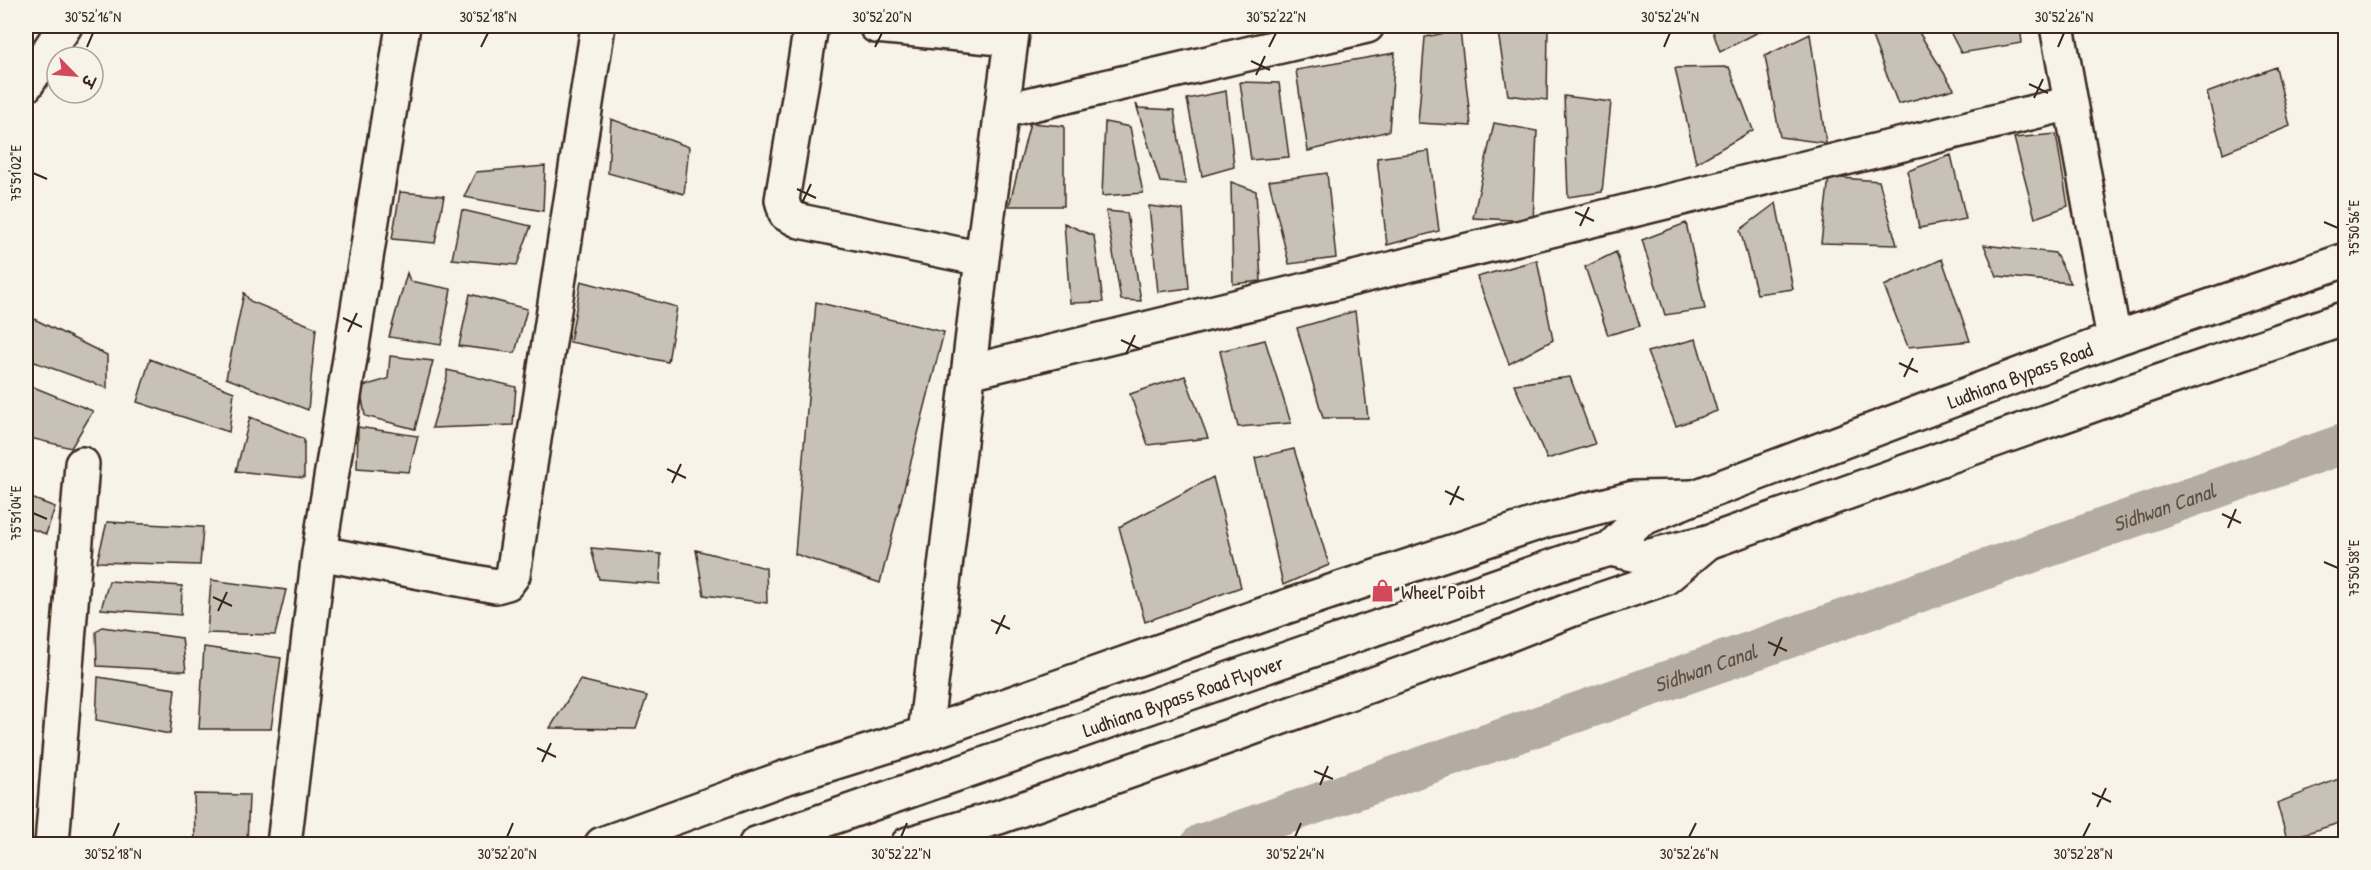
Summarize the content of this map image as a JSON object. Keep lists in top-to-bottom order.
{
  "streets": {
    "main road": ["Ludhiana Bypass Road", "Ludhiana Bypass Road Flyover"]
  },
  "crossings": [
    ["Ludhiana Bypass Road", "Ludhiana Bypass Road Flyover"]
  ],
  "water": ["Sidhwan Canal"],
  "places": {
    "shop": ["Wheel Poibt"]
  },
  "north": "bottom right",
  "coordinates": [
    "30°52'16\"N",
    "30°52'18\"N",
    "30°52'20\"N",
    "30°52'22\"N",
    "30°52'24\"N",
    "30°52'26\"N",
    "75°51'02\"E",
    "75°50'56\"E",
    "75°51'04\"E",
    "75°50'58\"E",
    "30°52'28\"N"
  ]
}
